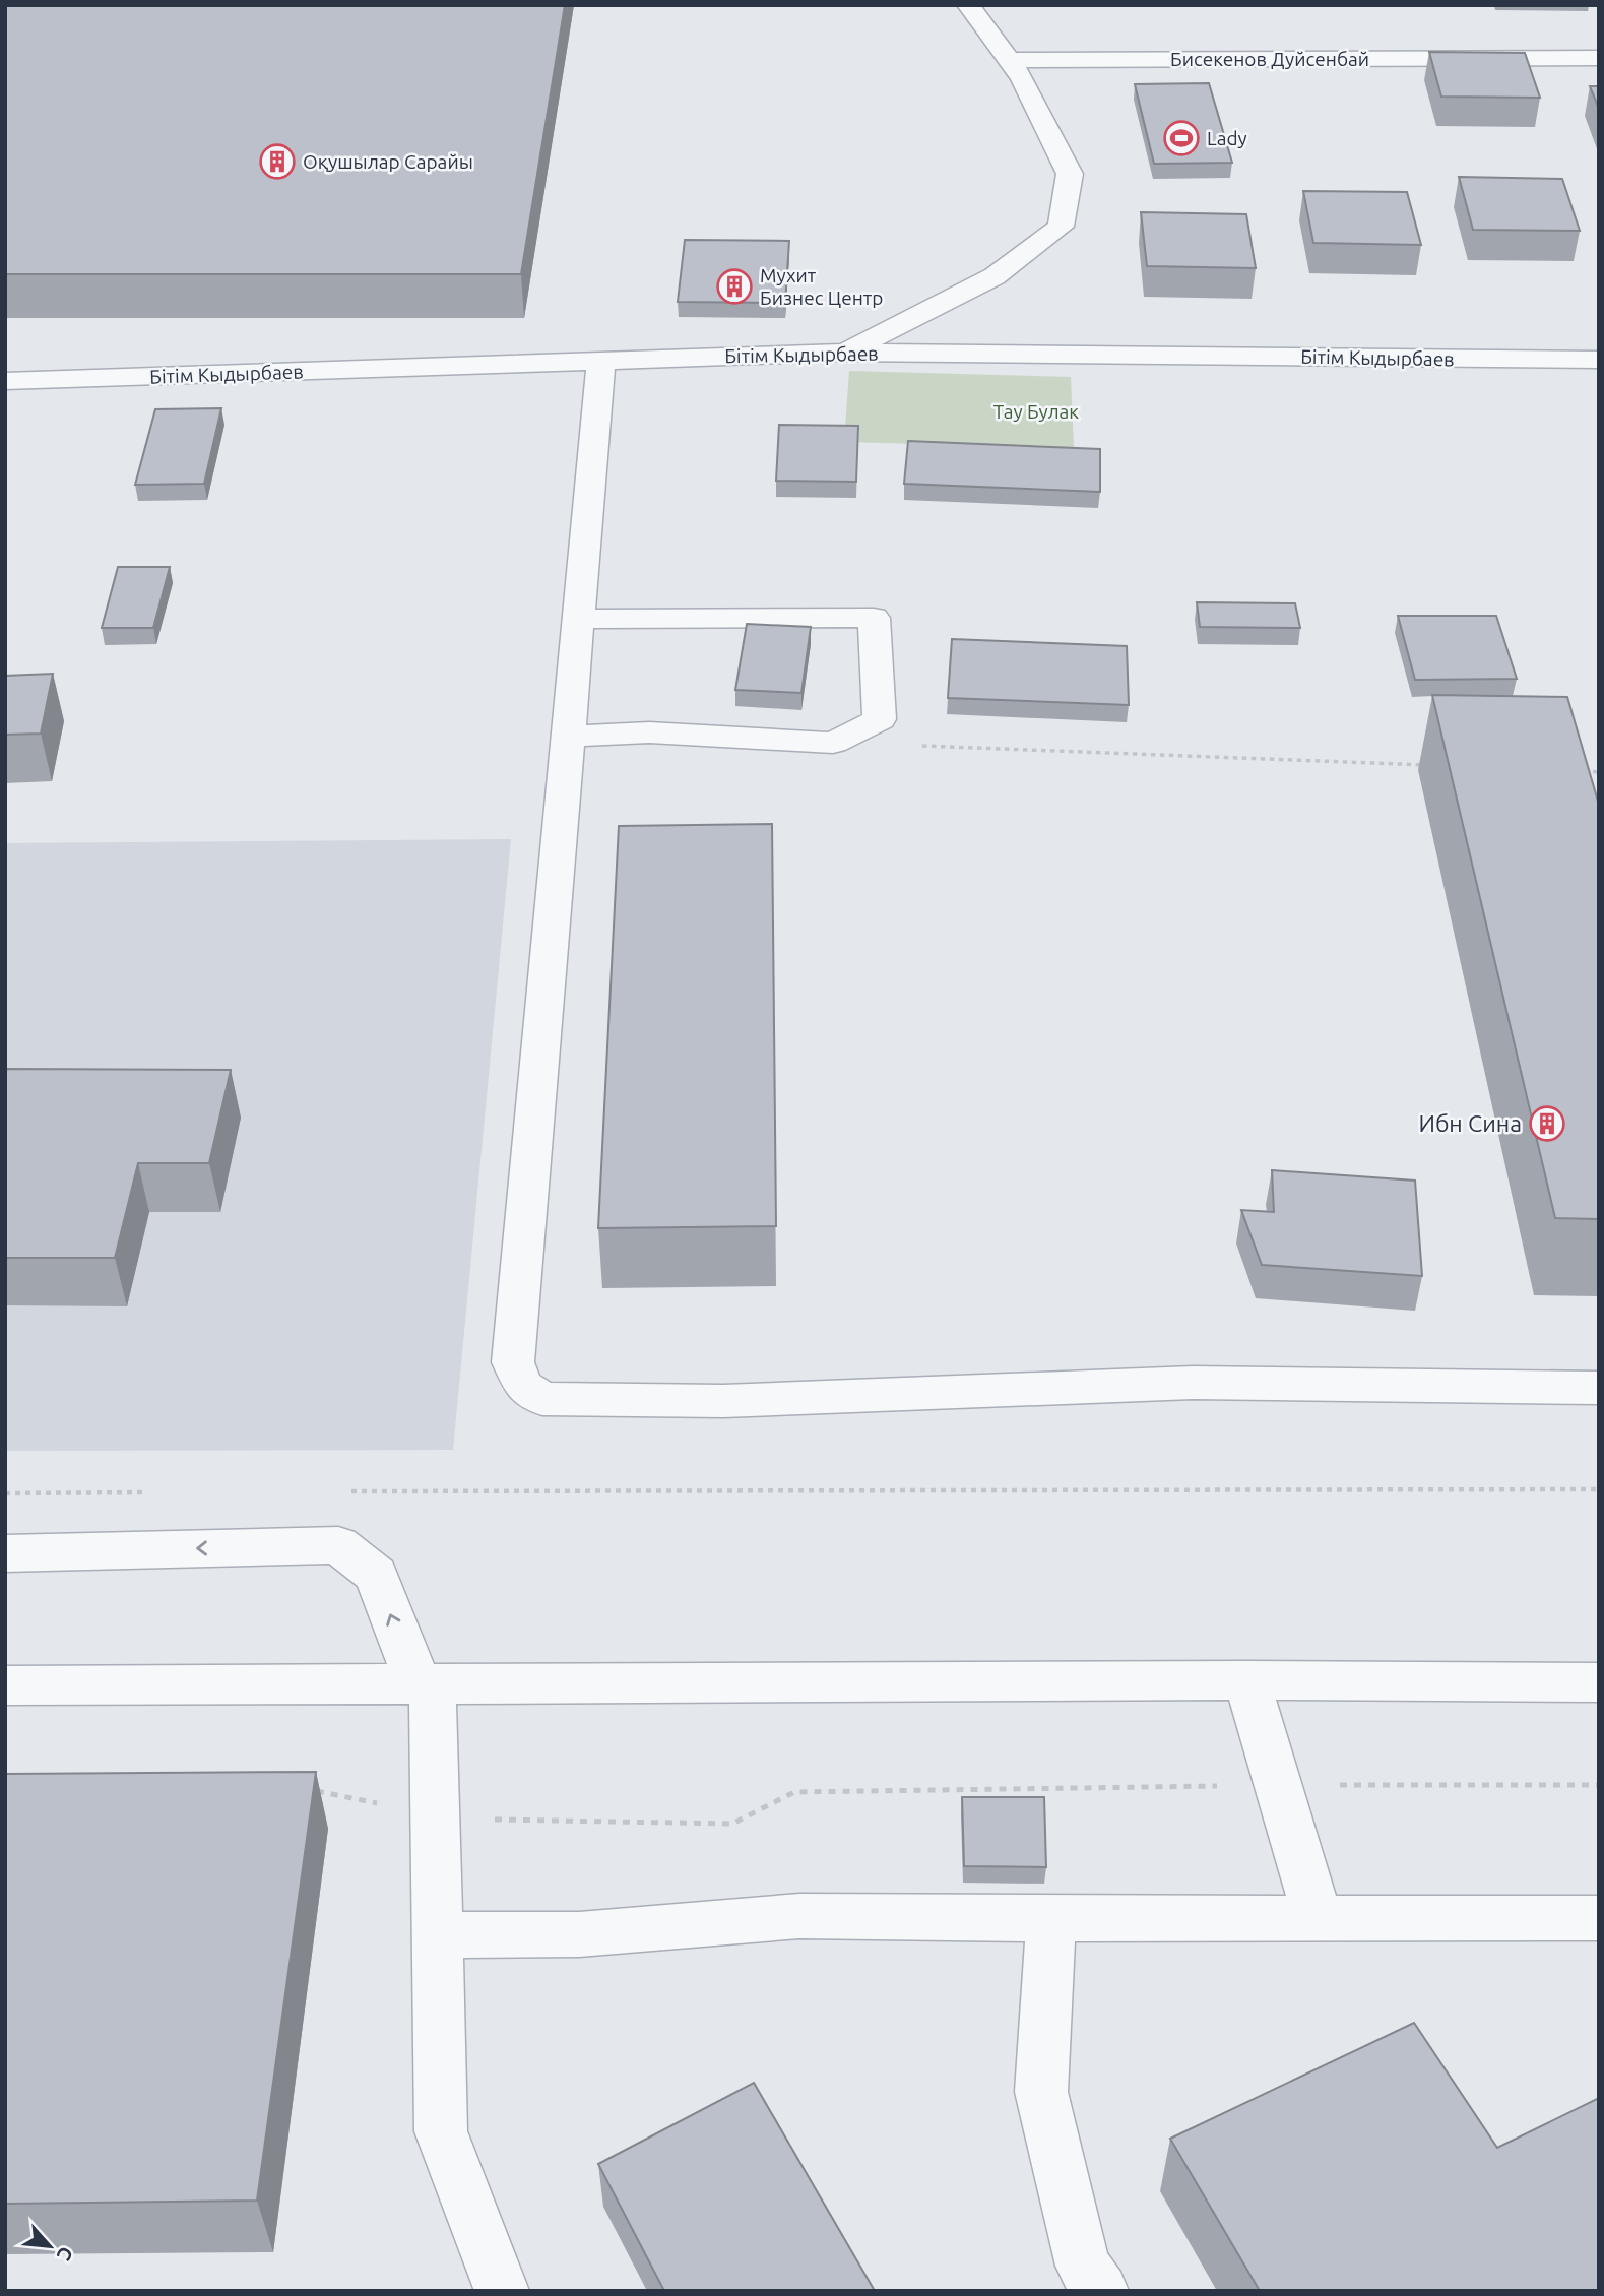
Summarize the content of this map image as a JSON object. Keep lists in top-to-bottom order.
{
  "streets": {
    "street": ["Бисекенов Дуйсенбай", "Бiтiм Кыдырбаев"]
  },
  "parks": ["Тау Булак"],
  "places": {
    "sports": ["Lady"],
    "building": ["Оқушылар Сарайы", "Мухит Бизнес Центр", "Ибн Сина"]
  },
  "north": "bottom right"
}
